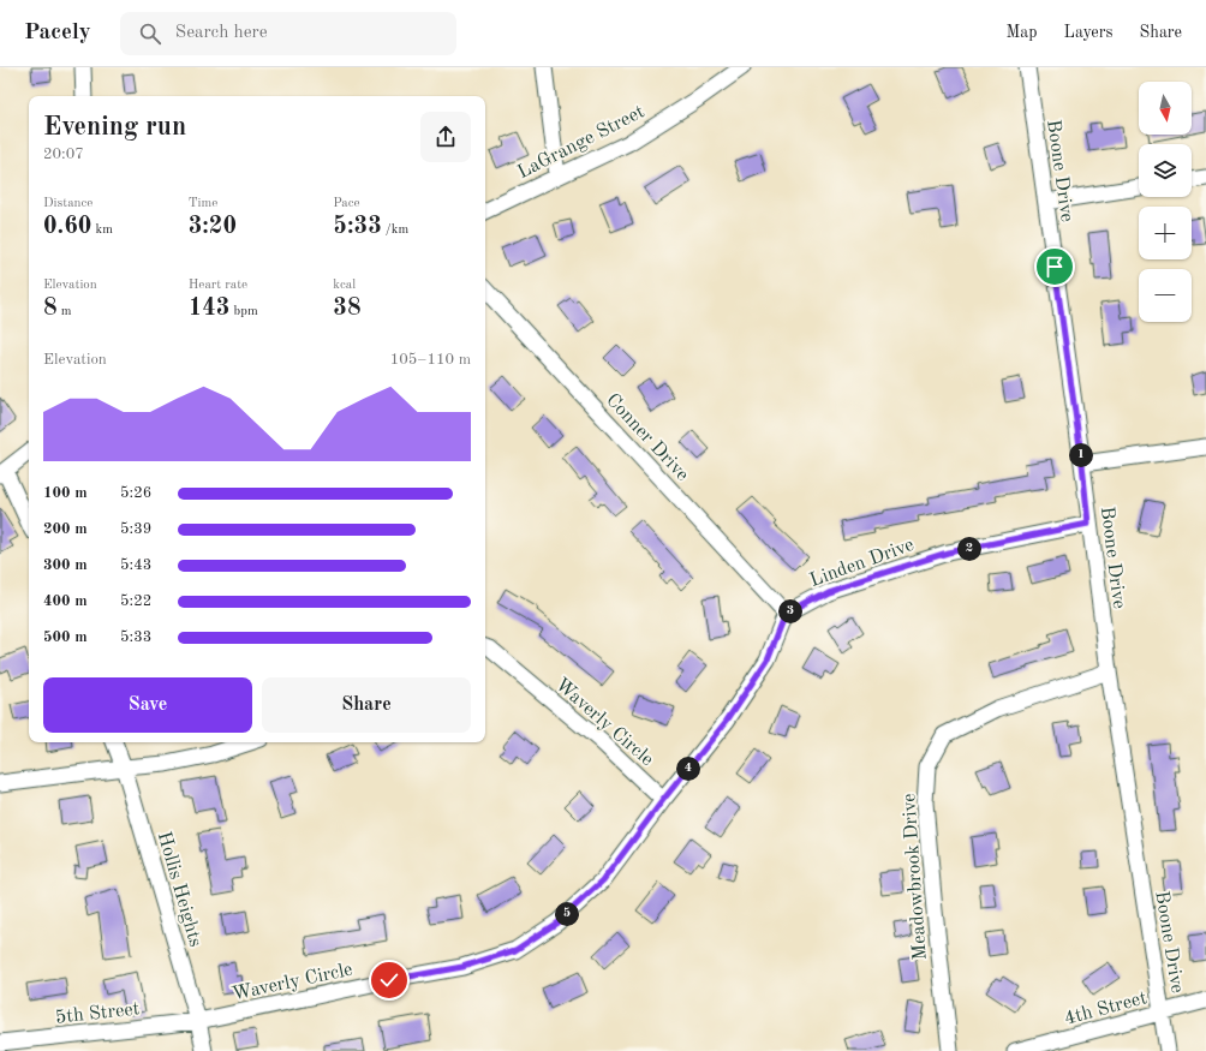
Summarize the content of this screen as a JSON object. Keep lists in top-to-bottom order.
{
  "streets": {
    "street": [
      "LaGrange Street",
      "Boone Drive",
      "Conner Drive",
      "Linden Drive",
      "Waverly Circle",
      "Meadowbrook Drive",
      "Hollis Heights",
      "4th Street",
      "5th Street"
    ]
  },
  "crossings": [
    ["Boone Drive", "Linden Drive"],
    ["Boone Drive", "Meadowbrook Drive"],
    ["Boone Drive", "4th Street"],
    ["Conner Drive", "Linden Drive"],
    ["Waverly Circle", "Hollis Heights"],
    ["Waverly Circle", "5th Street"],
    ["Hollis Heights", "5th Street"]
  ],
  "north": "bottom",
  "page": {
    "header": "Pacely",
    "search": "Search here",
    "nav": ["Map", "Layers", "Share"],
    "map_buttons": ["+", "−"],
    "heading": ["Evening run", "20:07"],
    "stats": [
      ["Distance", "0.60 km"],
      ["Time", "3:20"],
      ["Pace", "5:33 /km"],
      ["Elevation", "8 m"],
      ["Heart rate", "143 bpm"],
      ["kcal", "38"]
    ],
    "chart": ["Elevation", "105–110 m"],
    "pins": [
      "1",
      "2",
      "3",
      "4",
      "5"
    ],
    "list": [
      {
        "name": "100 m",
        "note": "5:26"
      },
      {
        "name": "200 m",
        "note": "5:39"
      },
      {
        "name": "300 m",
        "note": "5:43"
      },
      {
        "name": "400 m",
        "note": "5:22"
      },
      {
        "name": "500 m",
        "note": "5:33"
      }
    ],
    "buttons": ["Save", "Share"]
  }
}
